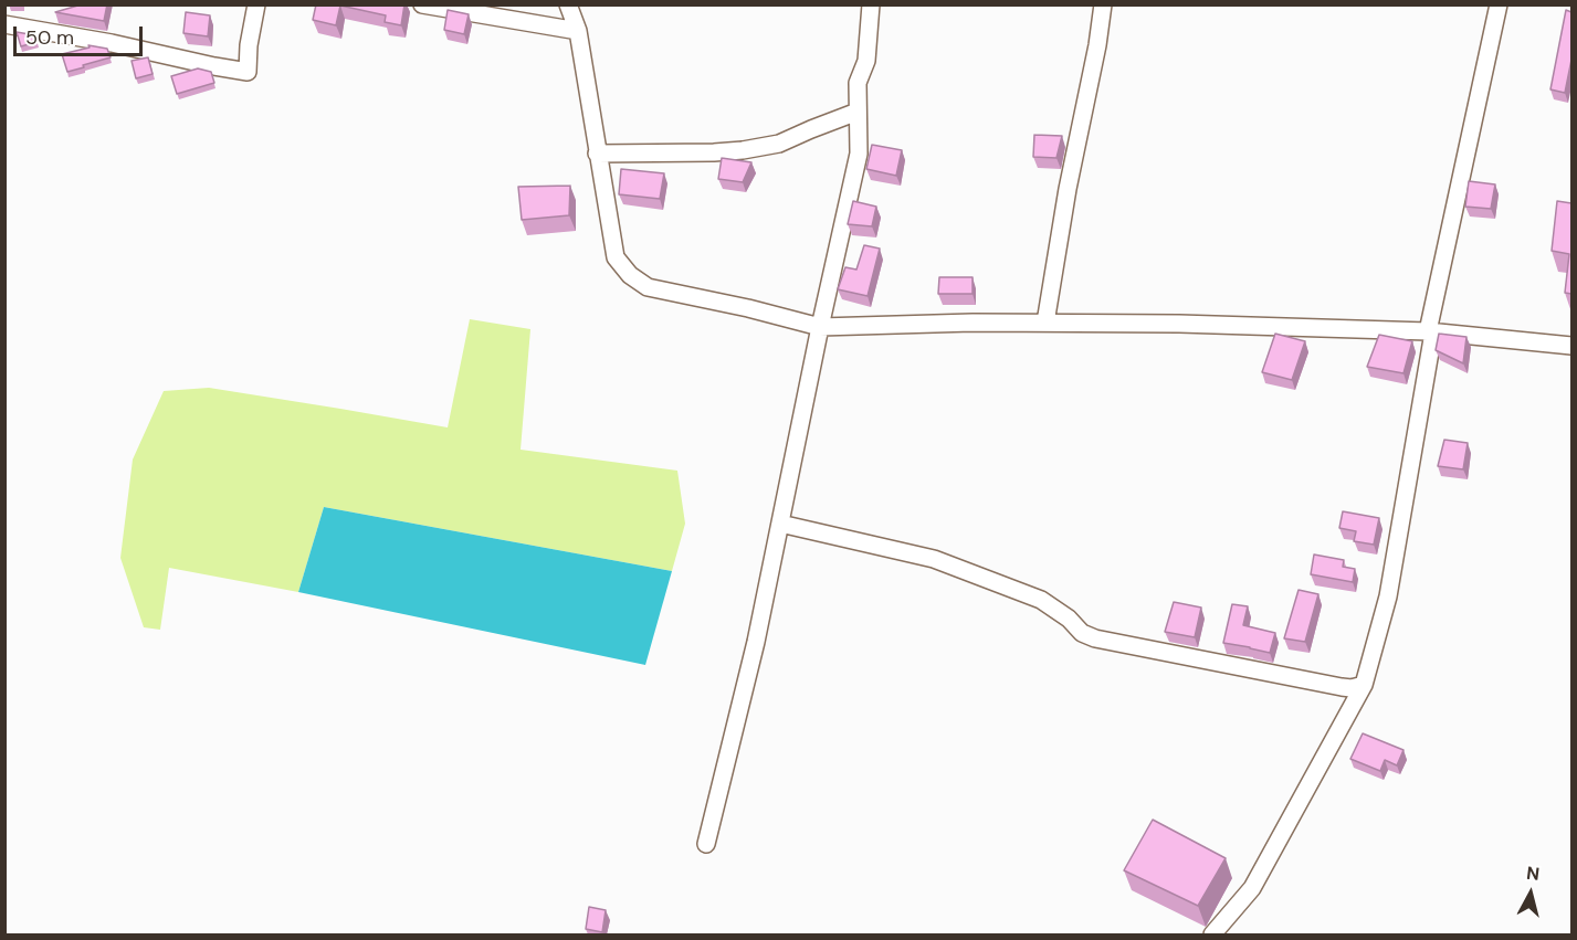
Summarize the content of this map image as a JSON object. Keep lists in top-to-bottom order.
{
  "scale_bar": "50 m",
  "north": "top"
}
